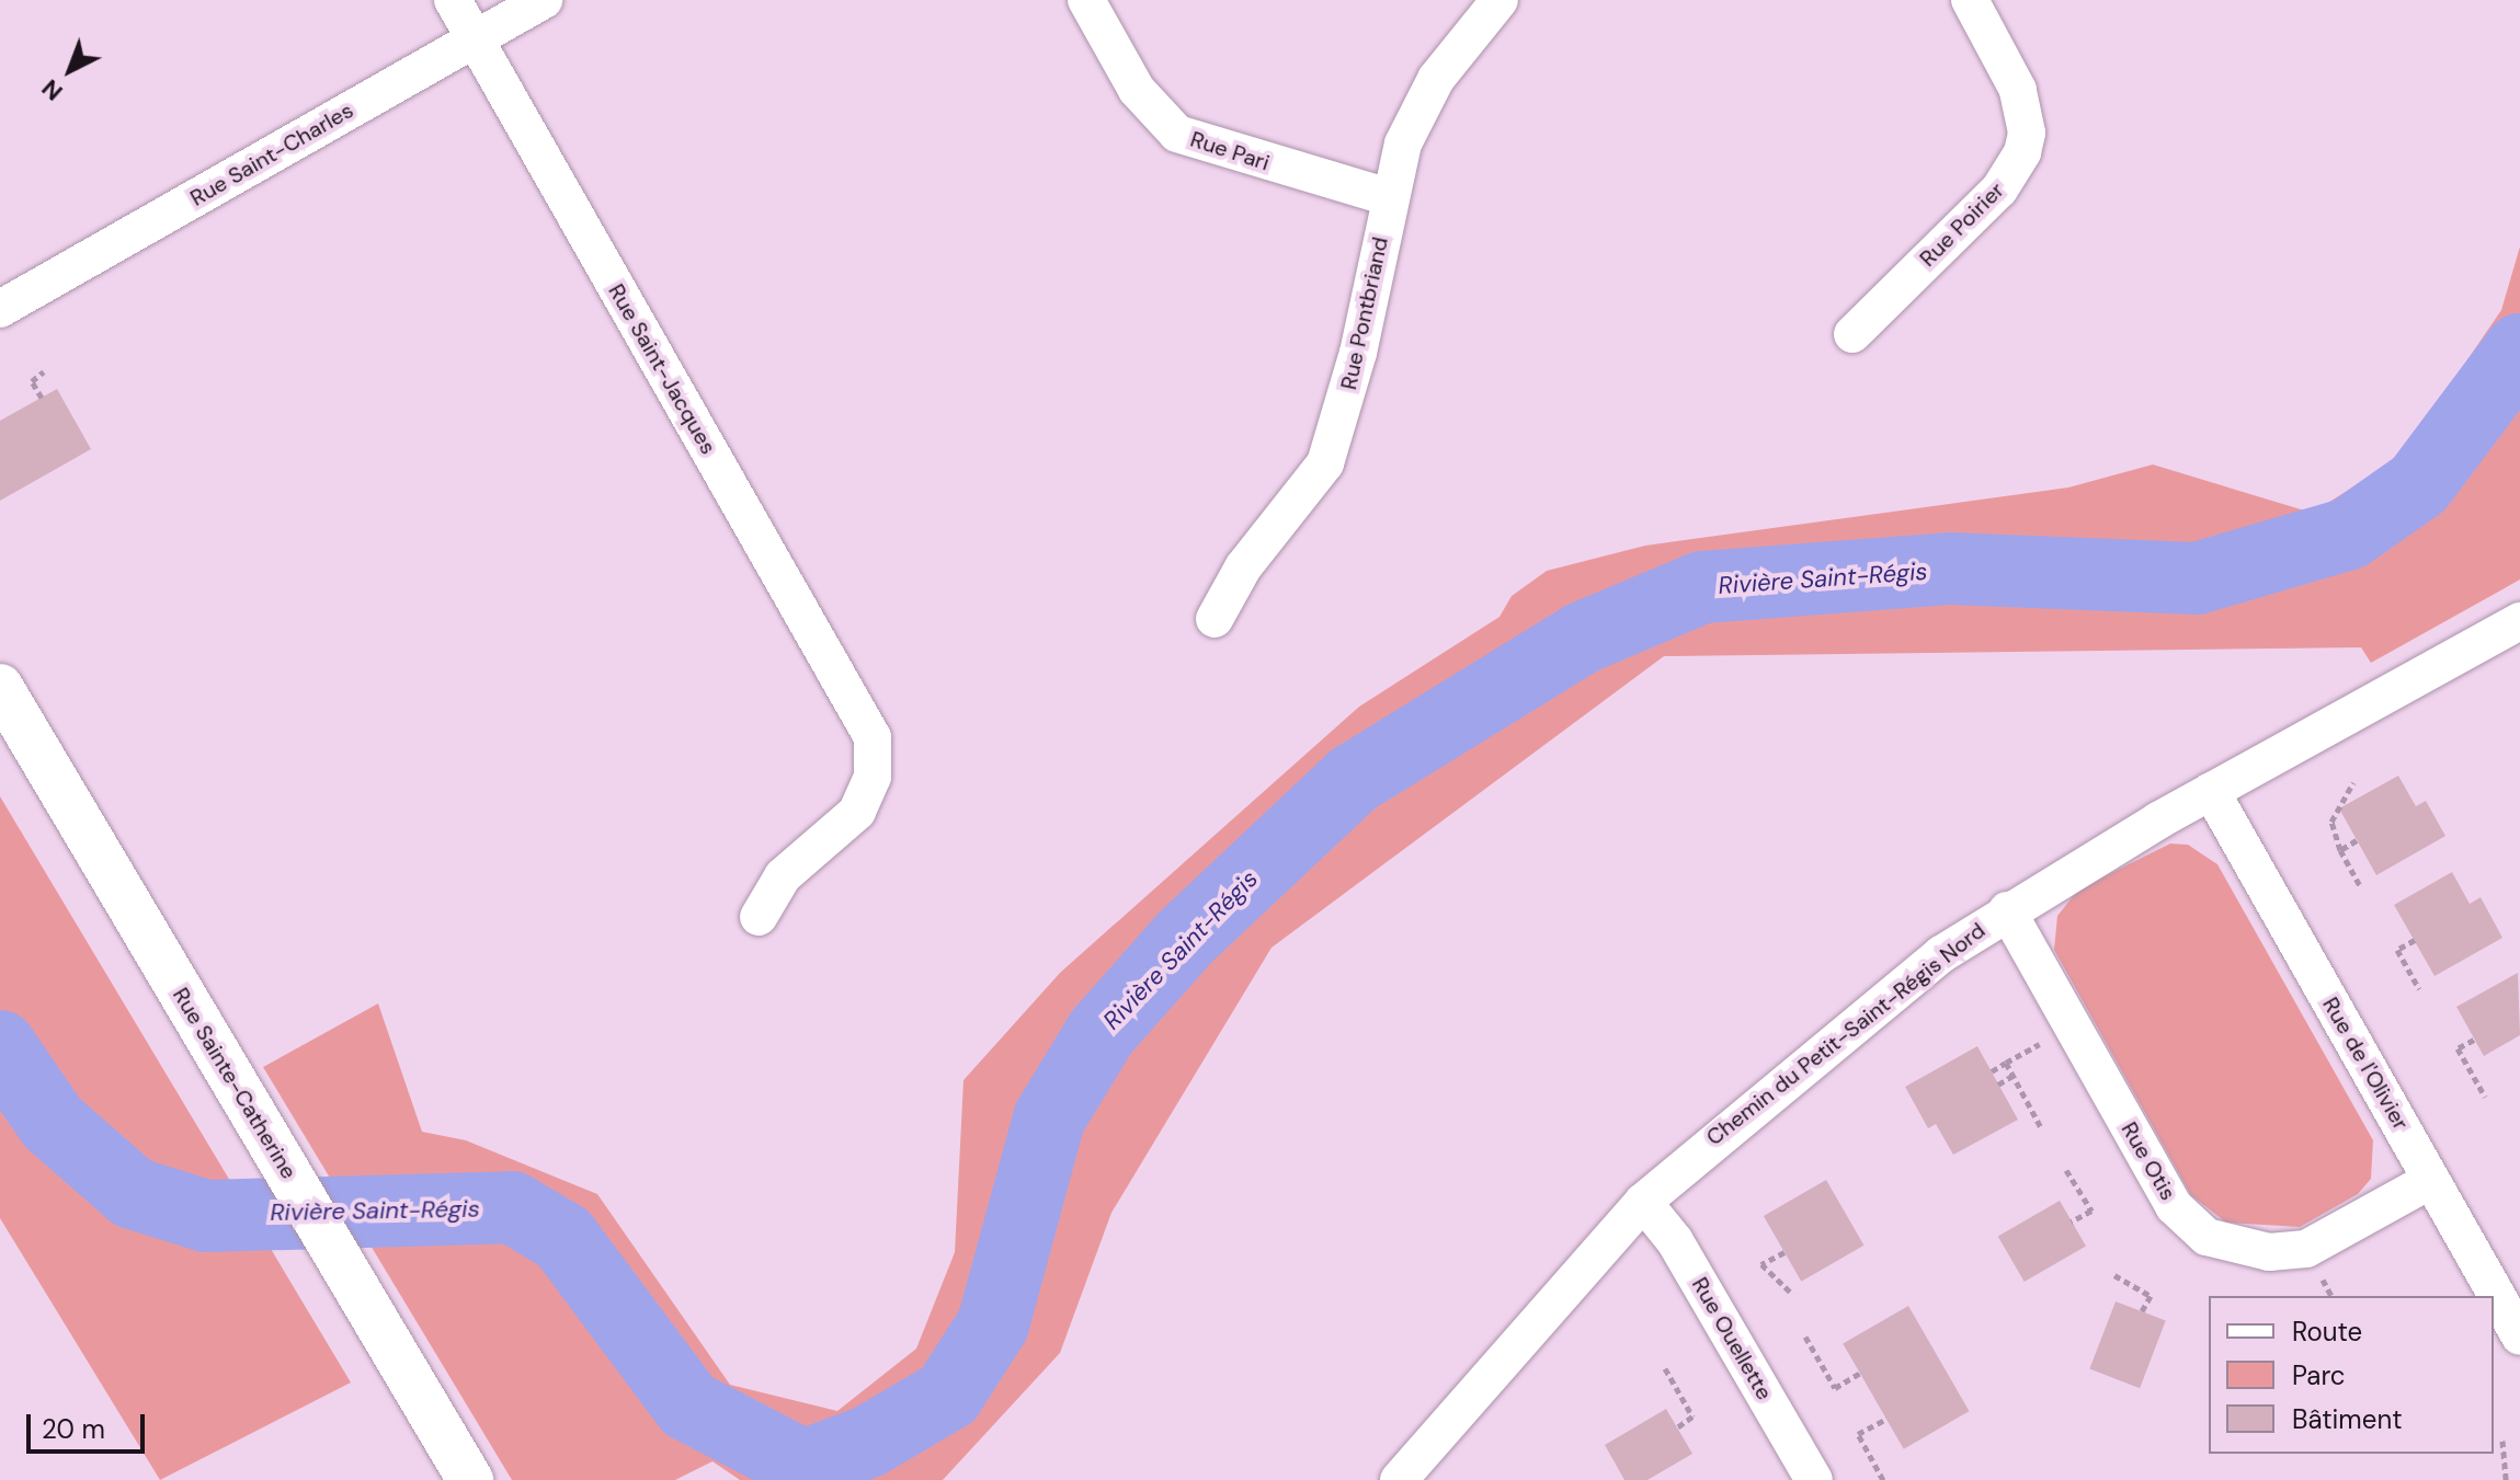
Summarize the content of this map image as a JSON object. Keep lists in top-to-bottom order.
{
  "streets": {
    "street": [
      "Rue Pari",
      "Rue Saint-Charles",
      "Rue Poirier",
      "Rue Pontbriand",
      "Rue Saint-Jacques",
      "Chemin du Petit-Saint-Régis Nord",
      "Rue de l'Olivier",
      "Rue Sainte-Catherine",
      "Rue Otis",
      "Rue Ouellette"
    ]
  },
  "crossings": [
    ["Rue Pari", "Rue Pontbriand"],
    ["Rue Saint-Charles", "Rue Saint-Jacques"],
    ["Chemin du Petit-Saint-Régis Nord", "Rue de l'Olivier"],
    ["Chemin du Petit-Saint-Régis Nord", "Rue Otis"],
    ["Chemin du Petit-Saint-Régis Nord", "Rue Ouellette"],
    ["Rue de l'Olivier", "Rue Otis"]
  ],
  "water": ["Rivière Saint-Régis"],
  "legend": ["Route", "Parc", "Bâtiment"],
  "scale_bar": "20 m",
  "north": "bottom left"
}
